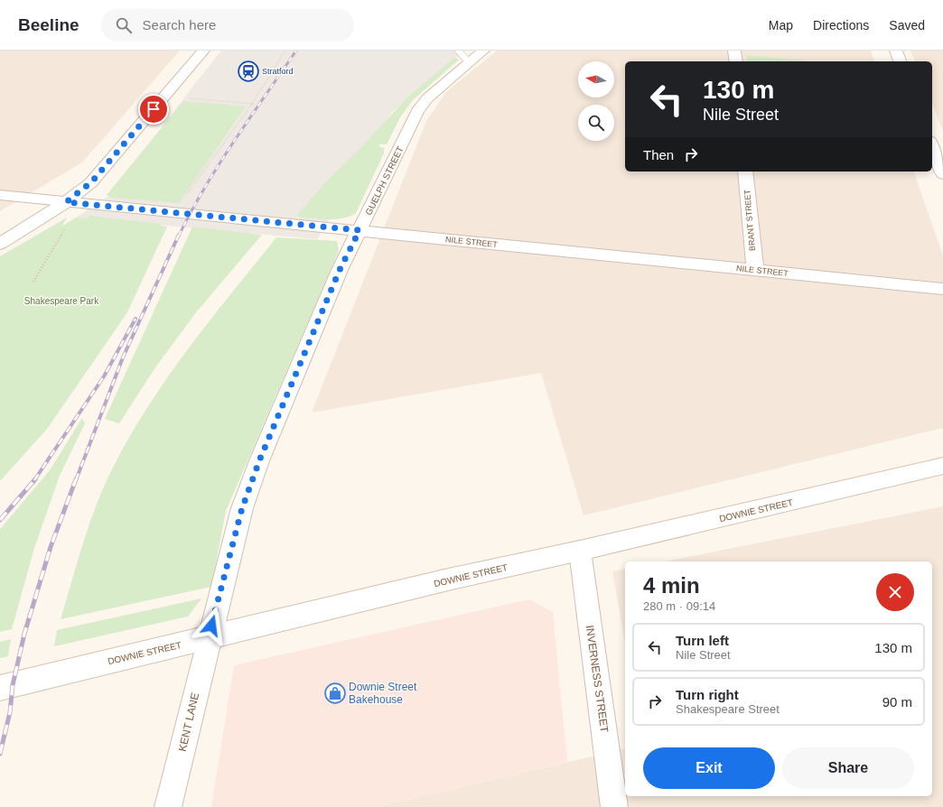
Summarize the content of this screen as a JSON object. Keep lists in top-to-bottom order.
{
  "streets": {
    "street": [
      "GUELPH STREET",
      "BRANT STREET",
      "NILE STREET",
      "DOWNIE STREET",
      "INVERNESS STREET",
      "KENT LANE"
    ]
  },
  "crossings": [
    ["GUELPH STREET", "NILE STREET"],
    ["GUELPH STREET", "DOWNIE STREET"],
    ["GUELPH STREET", "KENT LANE"],
    ["BRANT STREET", "NILE STREET"],
    ["DOWNIE STREET", "INVERNESS STREET"],
    ["DOWNIE STREET", "KENT LANE"]
  ],
  "parks": ["Shakespeare Park"],
  "places": {
    "station": ["Stratford"],
    "shop": ["Downie Street Bakehouse"]
  },
  "north": "left",
  "page": {
    "header": "Beeline",
    "search": "Search here",
    "nav": ["Map", "Directions", "Saved"],
    "turn": ["130 m", "Nile Street"],
    "then": "Then",
    "heading": ["4 min", "280 m · 09:14"],
    "list": [
      {
        "name": "Turn left",
        "note": "Nile Street",
        "value": "130 m"
      },
      {
        "name": "Turn right",
        "note": "Shakespeare Street",
        "value": "90 m"
      }
    ],
    "buttons": ["Exit", "Share"]
  }
}
